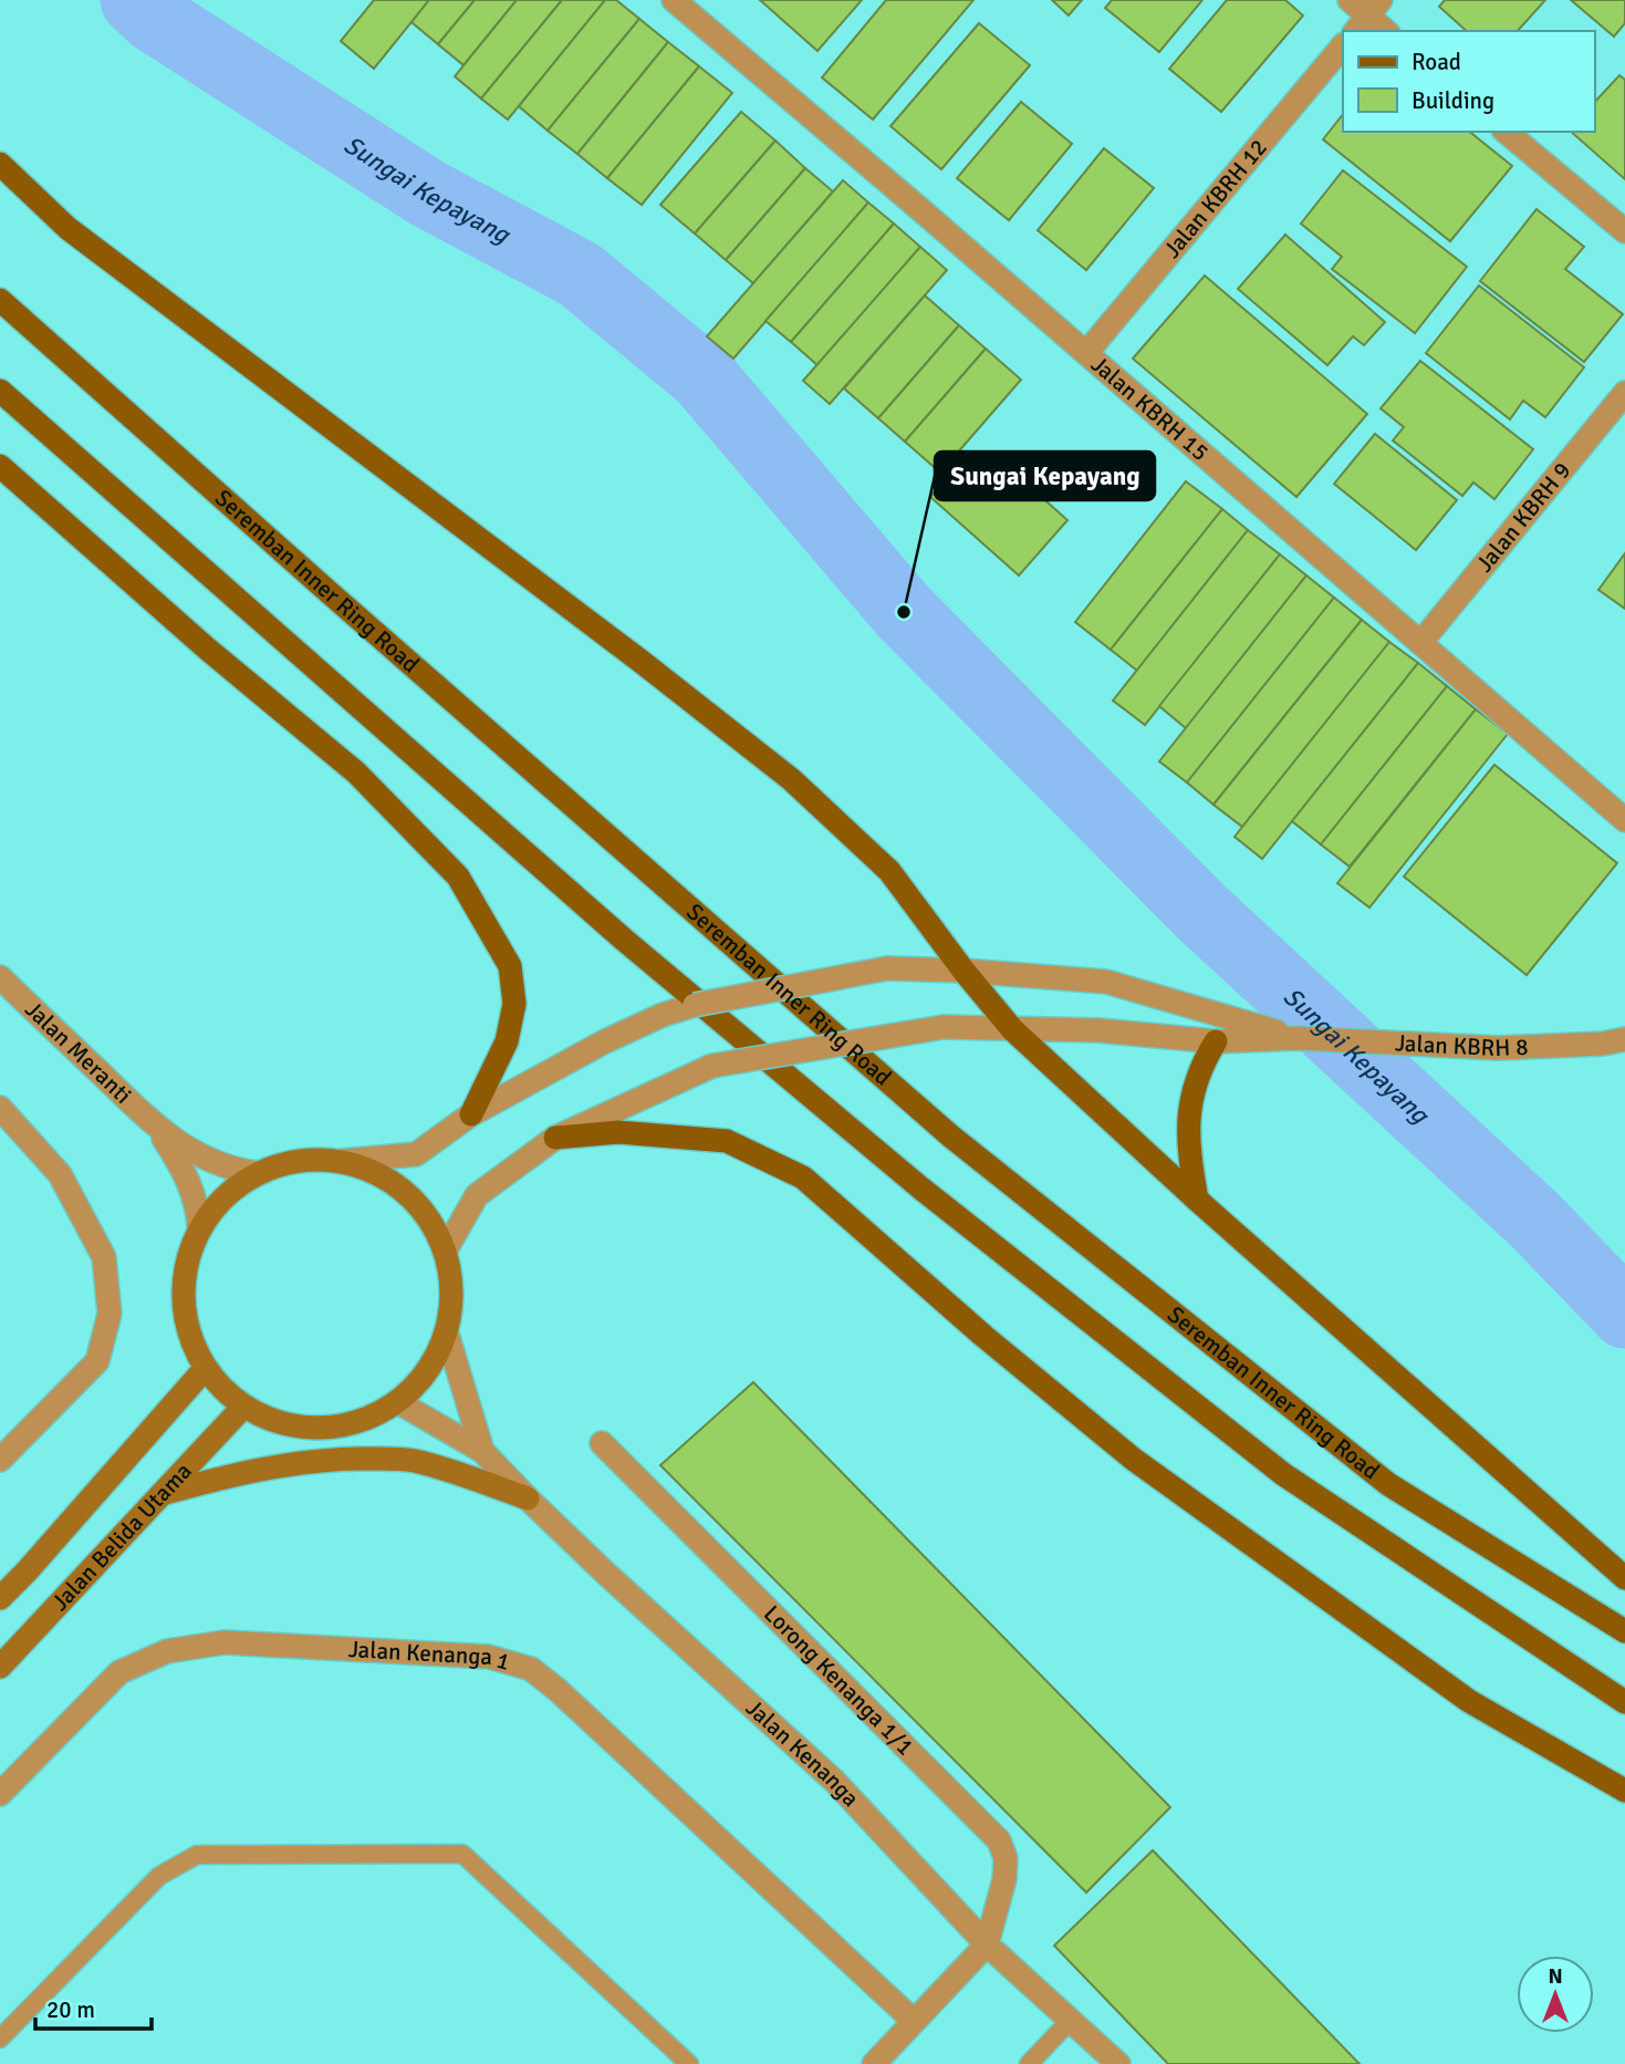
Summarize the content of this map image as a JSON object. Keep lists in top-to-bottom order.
{
  "streets": {
    "main road": ["Seremban Inner Ring Road", "Jalan Belida Utama"],
    "street": [
      "Jalan KBRH 12",
      "Jalan KBRH 15",
      "Jalan KBRH 9",
      "Jalan KBRH 8",
      "Jalan Meranti",
      "Jalan Kenanga 1",
      "Lorong Kenanga 1/1",
      "Jalan Kenanga"
    ]
  },
  "crossings": [
    ["Jalan KBRH 12", "Jalan KBRH 15"],
    ["Jalan KBRH 15", "Jalan KBRH 9"],
    ["Jalan Meranti", "Jalan Belida Utama"],
    ["Jalan Meranti", "Jalan Kenanga"],
    ["Jalan Belida Utama", "Jalan Kenanga"],
    ["Lorong Kenanga 1/1", "Jalan Kenanga"]
  ],
  "water": ["Sungai Kepayang"],
  "places": ["Sungai Kepayang"],
  "legend": ["Road", "Building"],
  "scale_bar": "20 m",
  "north": "top"
}
